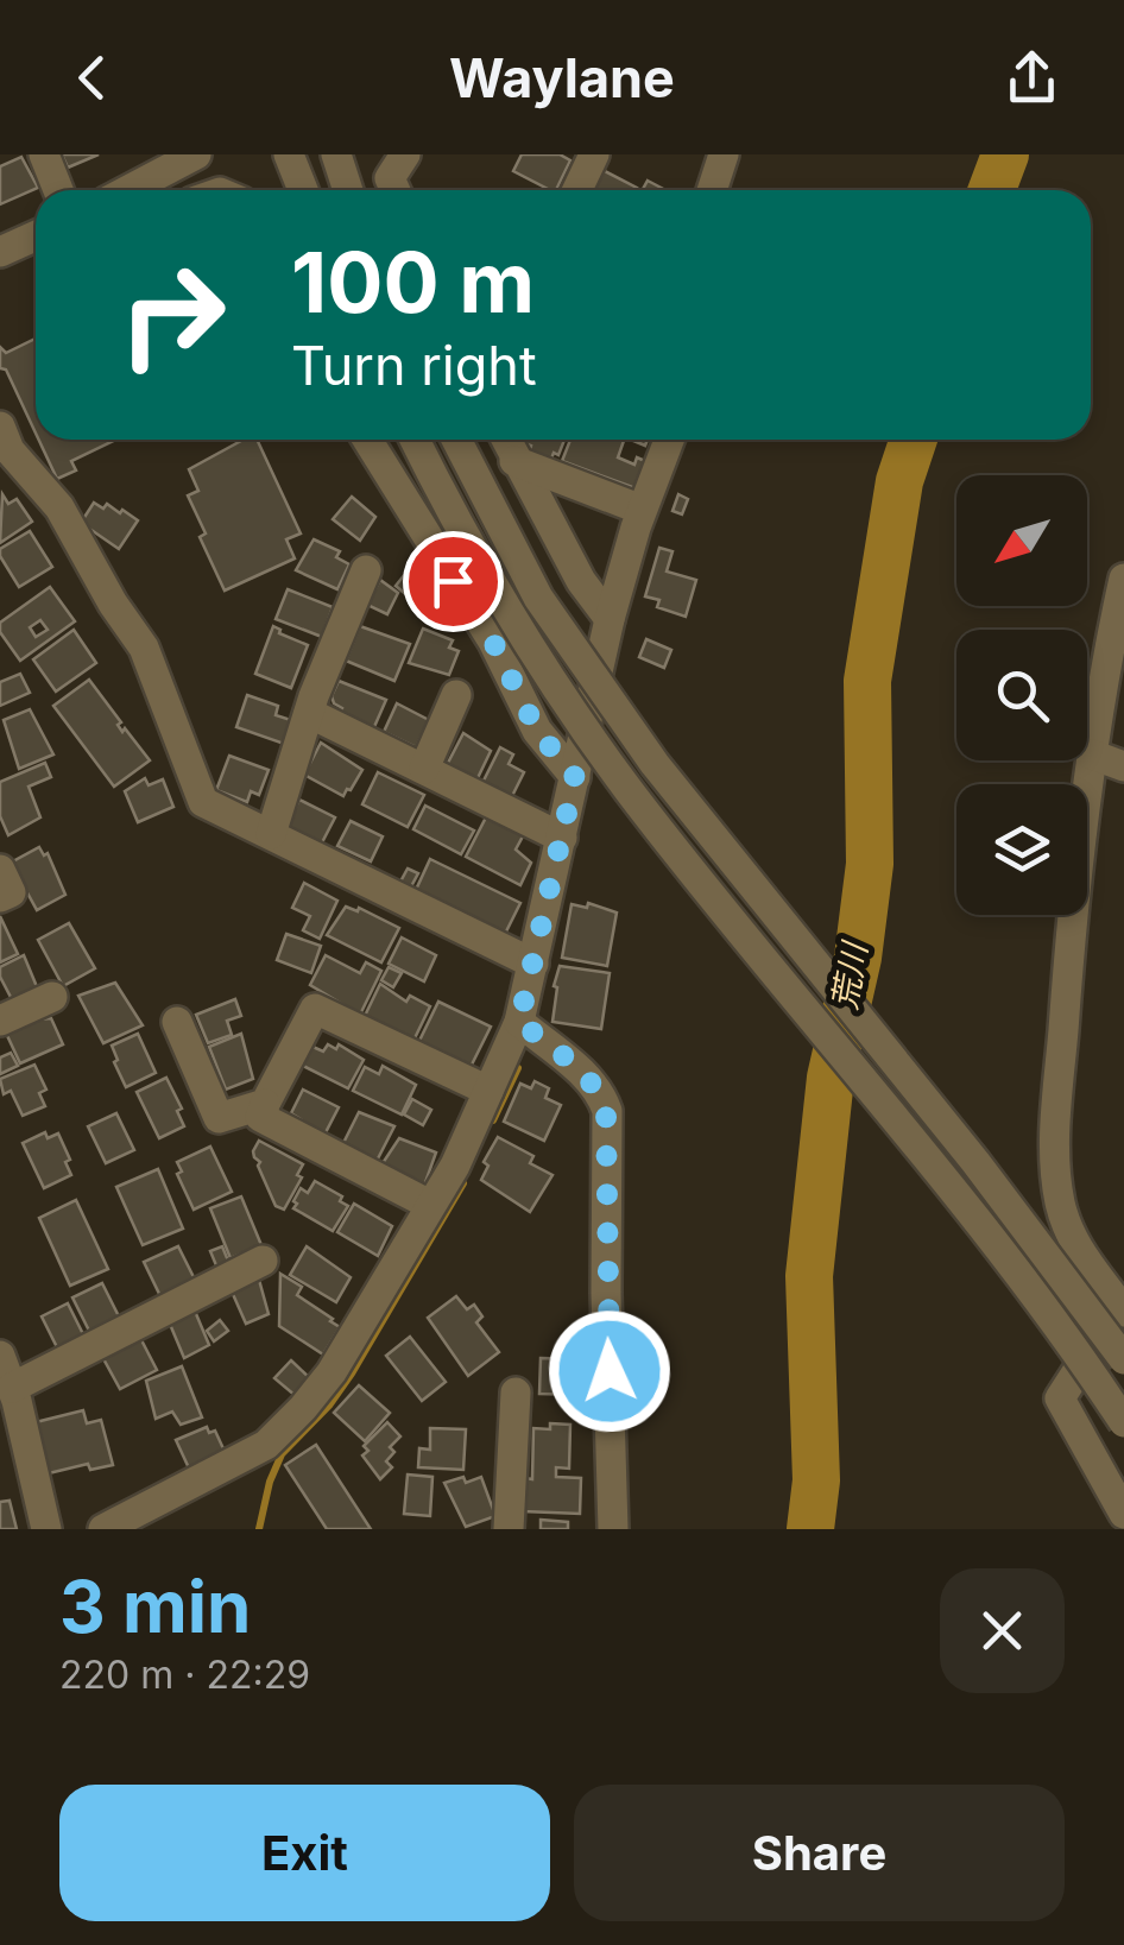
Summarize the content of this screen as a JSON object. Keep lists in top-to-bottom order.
{
  "water": ["荒川"],
  "north": "bottom left",
  "page": {
    "header": "Waylane",
    "turn": ["100 m", "Turn right"],
    "heading": ["3 min", "220 m · 22:29"],
    "buttons": ["Exit", "Share"]
  }
}
